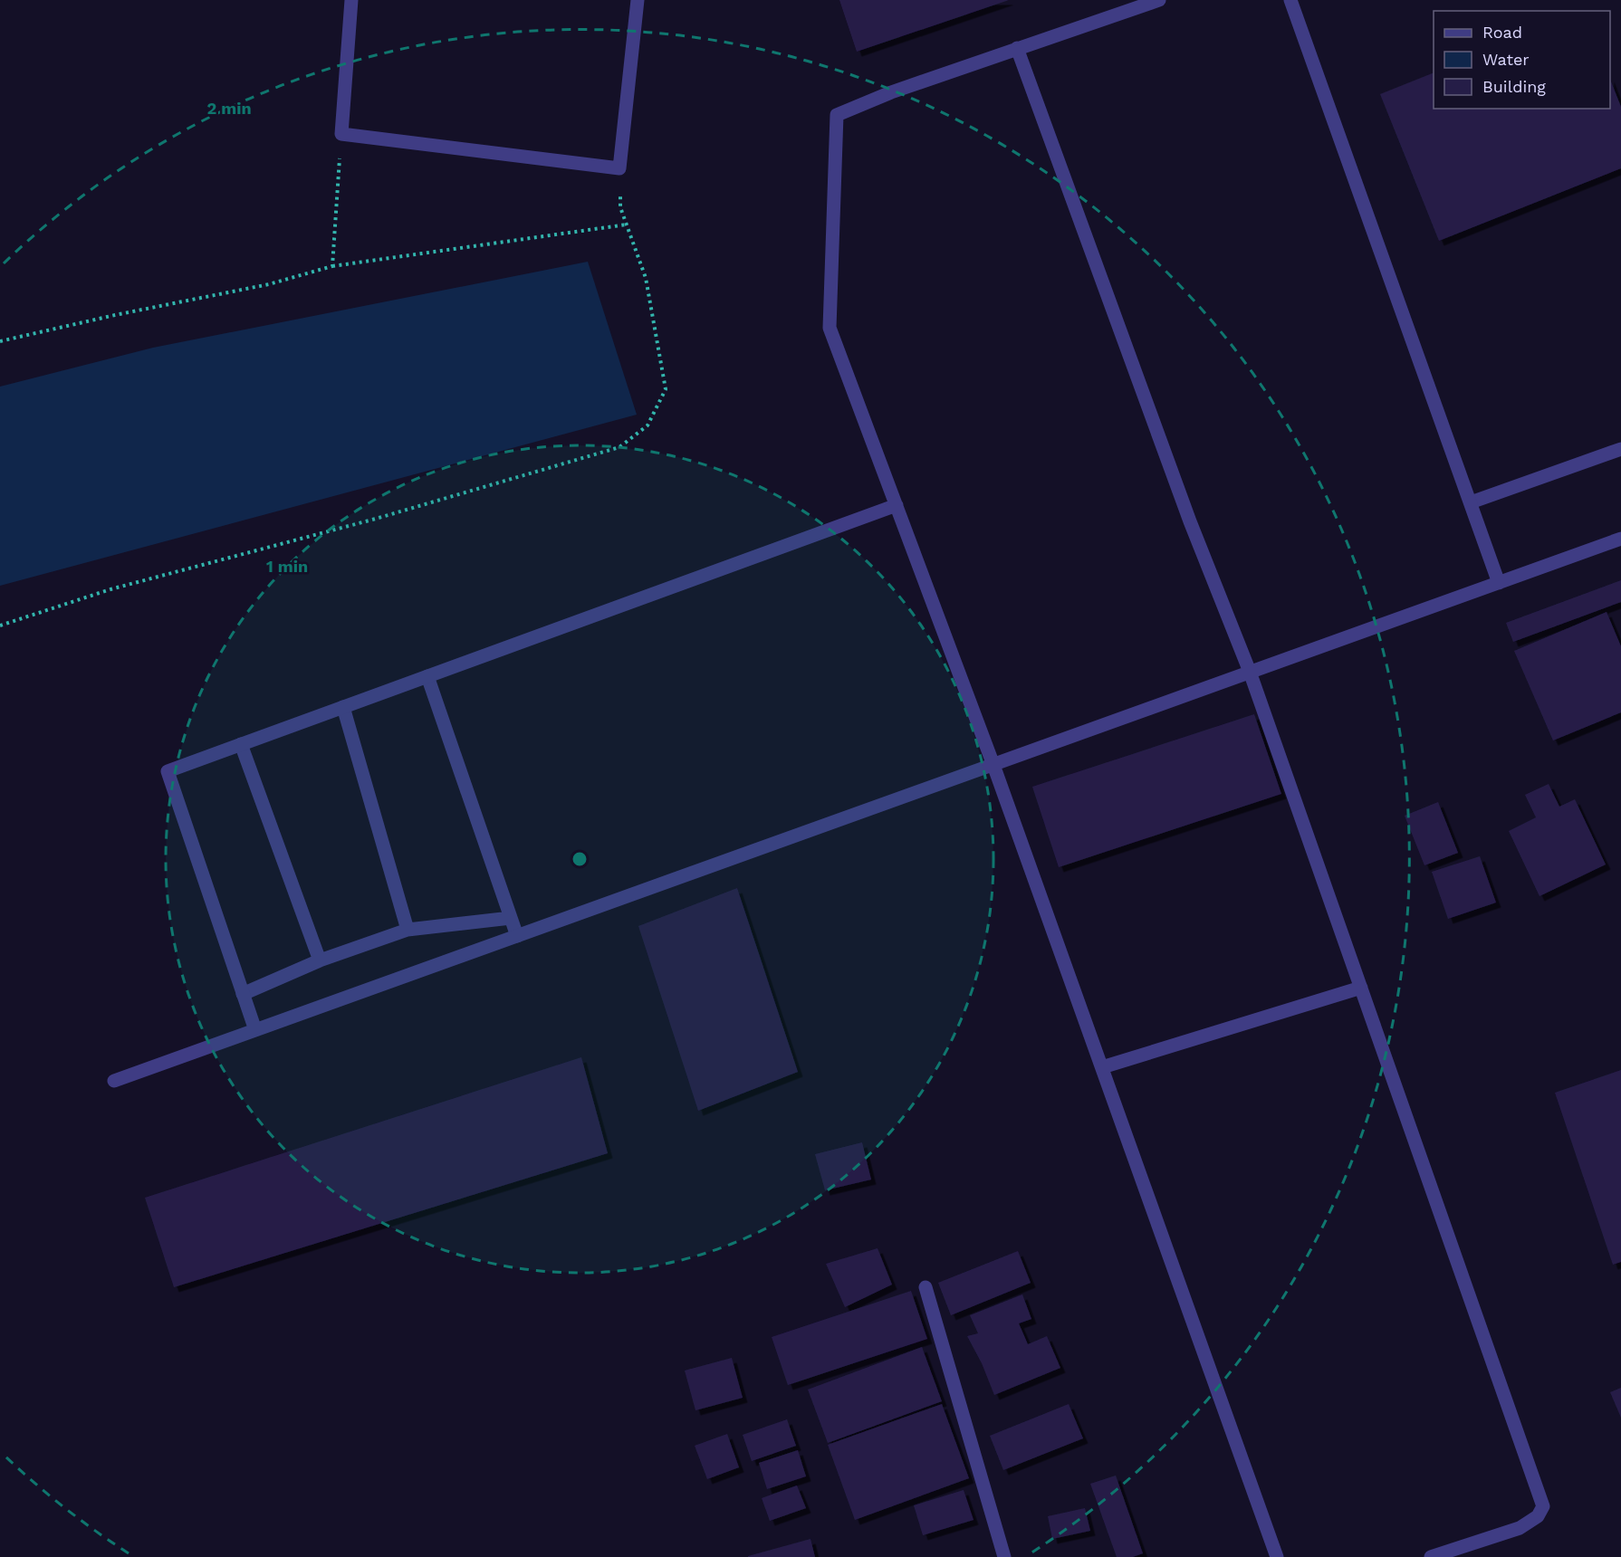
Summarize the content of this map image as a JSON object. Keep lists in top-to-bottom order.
{
  "legend": ["Road", "Water", "Building"],
  "rings": ["2 min", "1 min"]
}
